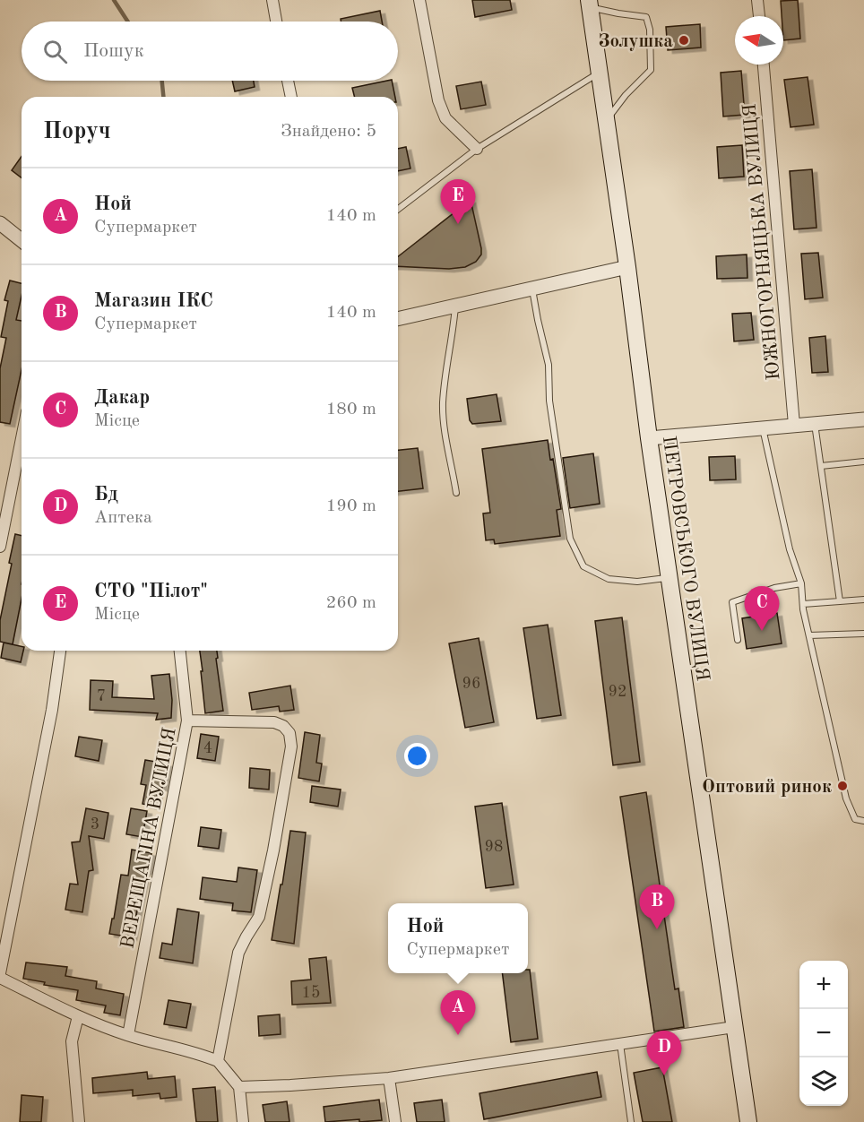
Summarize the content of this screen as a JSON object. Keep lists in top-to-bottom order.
{
  "streets": {
    "main road": ["ПЕТРОВСЬКОГО ВУЛИЦЯ"],
    "street": ["ЮЖНОГОРНЯЦЬКА ВУЛИЦЯ", "ВЕРЕЩАГІНА ВУЛИЦЯ"]
  },
  "places": ["Золушка", "Оптовий ринок"],
  "house_numbers": [
    "96",
    "92",
    "7",
    "4",
    "3",
    "98",
    "15"
  ],
  "north": "left",
  "page": {
    "search": "Пошук",
    "heading": ["Поруч", "Знайдено: 5"],
    "list": [
      {
        "mark": "A",
        "name": "Ной",
        "note": "Супермаркет",
        "value": "140 m"
      },
      {
        "mark": "B",
        "name": "Магазин ІКС",
        "note": "Супермаркет",
        "value": "140 m"
      },
      {
        "mark": "C",
        "name": "Дакар",
        "note": "Місце",
        "value": "180 m"
      },
      {
        "mark": "D",
        "name": "Бд",
        "note": "Аптека",
        "value": "190 m"
      },
      {
        "mark": "E",
        "name": "СТО \"Пілот\"",
        "note": "Місце",
        "value": "260 m"
      }
    ],
    "pins": [
      "E",
      "C",
      "B",
      "A",
      "D"
    ],
    "popup": ["Ной", "Супермаркет"],
    "map_buttons": ["+", "−"]
  }
}
